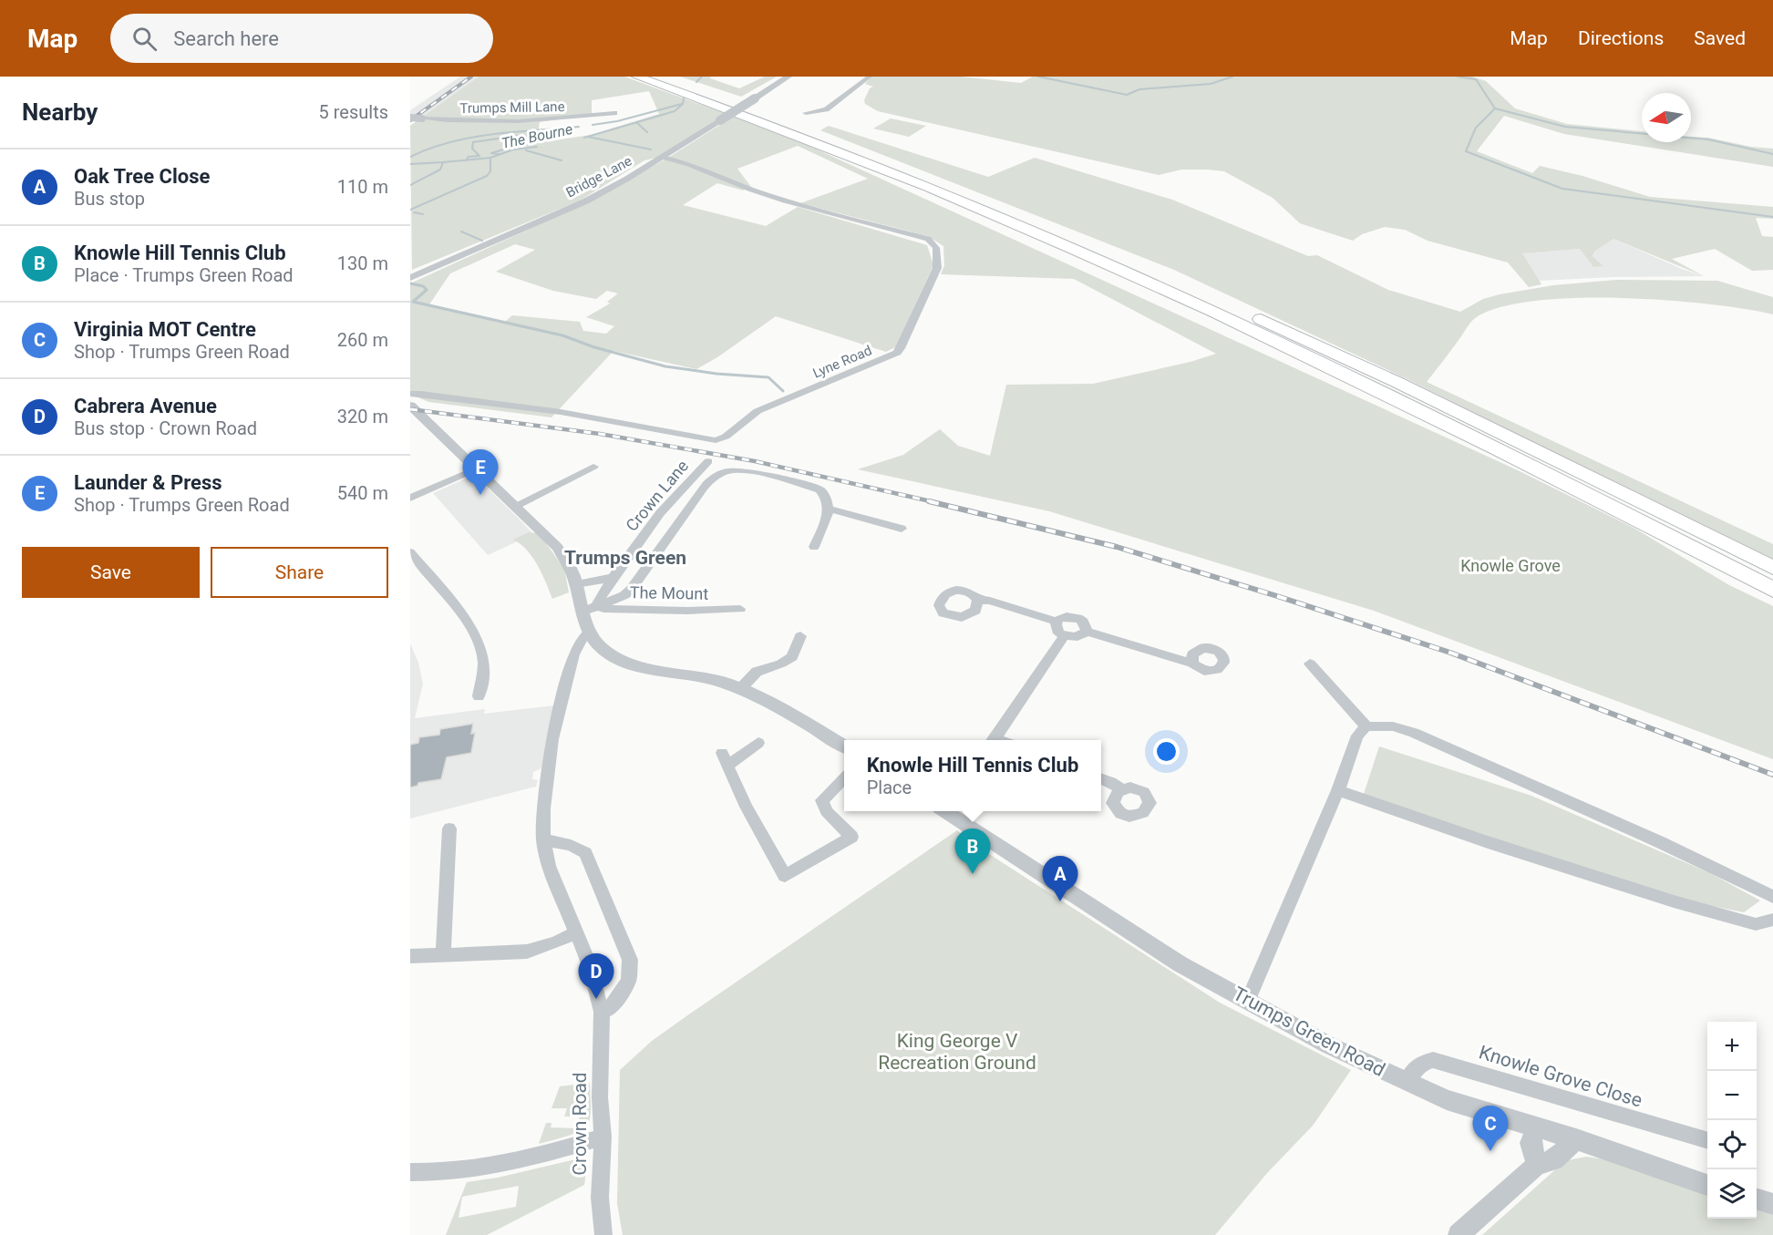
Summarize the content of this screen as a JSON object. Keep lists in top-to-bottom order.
{
  "streets": {
    "street": [
      "Trumps Mill Lane",
      "Bridge Lane",
      "Lyne Road",
      "Crown Lane",
      "The Mount",
      "Trumps Green Road",
      "Knowle Grove Close",
      "Crown Road"
    ]
  },
  "crossings": [
    ["Bridge Lane", "Lyne Road"],
    ["Crown Lane", "The Mount"],
    ["Trumps Green Road", "Knowle Grove Close"]
  ],
  "districts": ["Trumps Green"],
  "water": ["The Bourne"],
  "parks": ["Knowle Grove", "King George V Recreation Ground"],
  "north": "left",
  "page": {
    "header": "Map",
    "search": "Search here",
    "nav": ["Map", "Directions", "Saved"],
    "heading": ["Nearby", "5 results"],
    "list": [
      {
        "mark": "A",
        "name": "Oak Tree Close",
        "note": "Bus stop",
        "value": "110 m"
      },
      {
        "mark": "B",
        "name": "Knowle Hill Tennis Club",
        "note": "Place · Trumps Green Road",
        "value": "130 m"
      },
      {
        "mark": "C",
        "name": "Virginia MOT Centre",
        "note": "Shop · Trumps Green Road",
        "value": "260 m"
      },
      {
        "mark": "D",
        "name": "Cabrera Avenue",
        "note": "Bus stop · Crown Road",
        "value": "320 m"
      },
      {
        "mark": "E",
        "name": "Launder & Press",
        "note": "Shop · Trumps Green Road",
        "value": "540 m"
      }
    ],
    "pins": [
      "E",
      "B",
      "A",
      "D",
      "C"
    ],
    "buttons": ["Save", "Share"],
    "popup": ["Knowle Hill Tennis Club", "Place"],
    "map_buttons": ["+", "−"]
  }
}
